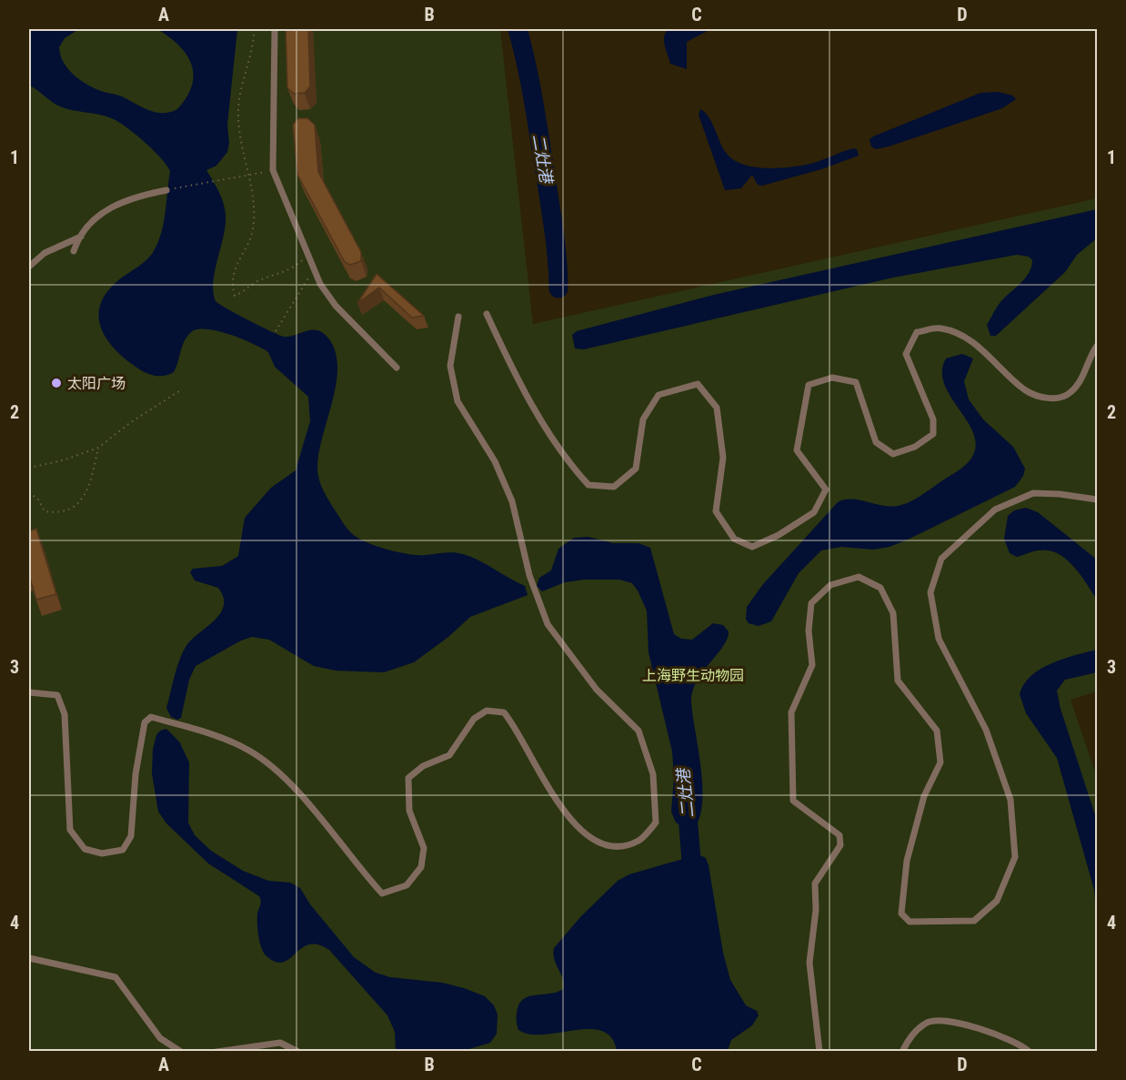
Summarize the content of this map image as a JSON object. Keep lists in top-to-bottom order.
{
  "water": ["二灶港"],
  "parks": ["上海野生动物园"],
  "places": ["太阳广场"],
  "grid": {
    "columns": [
      "A",
      "B",
      "C",
      "D"
    ],
    "rows": [
      "1",
      "2",
      "3",
      "4"
    ]
  }
}
